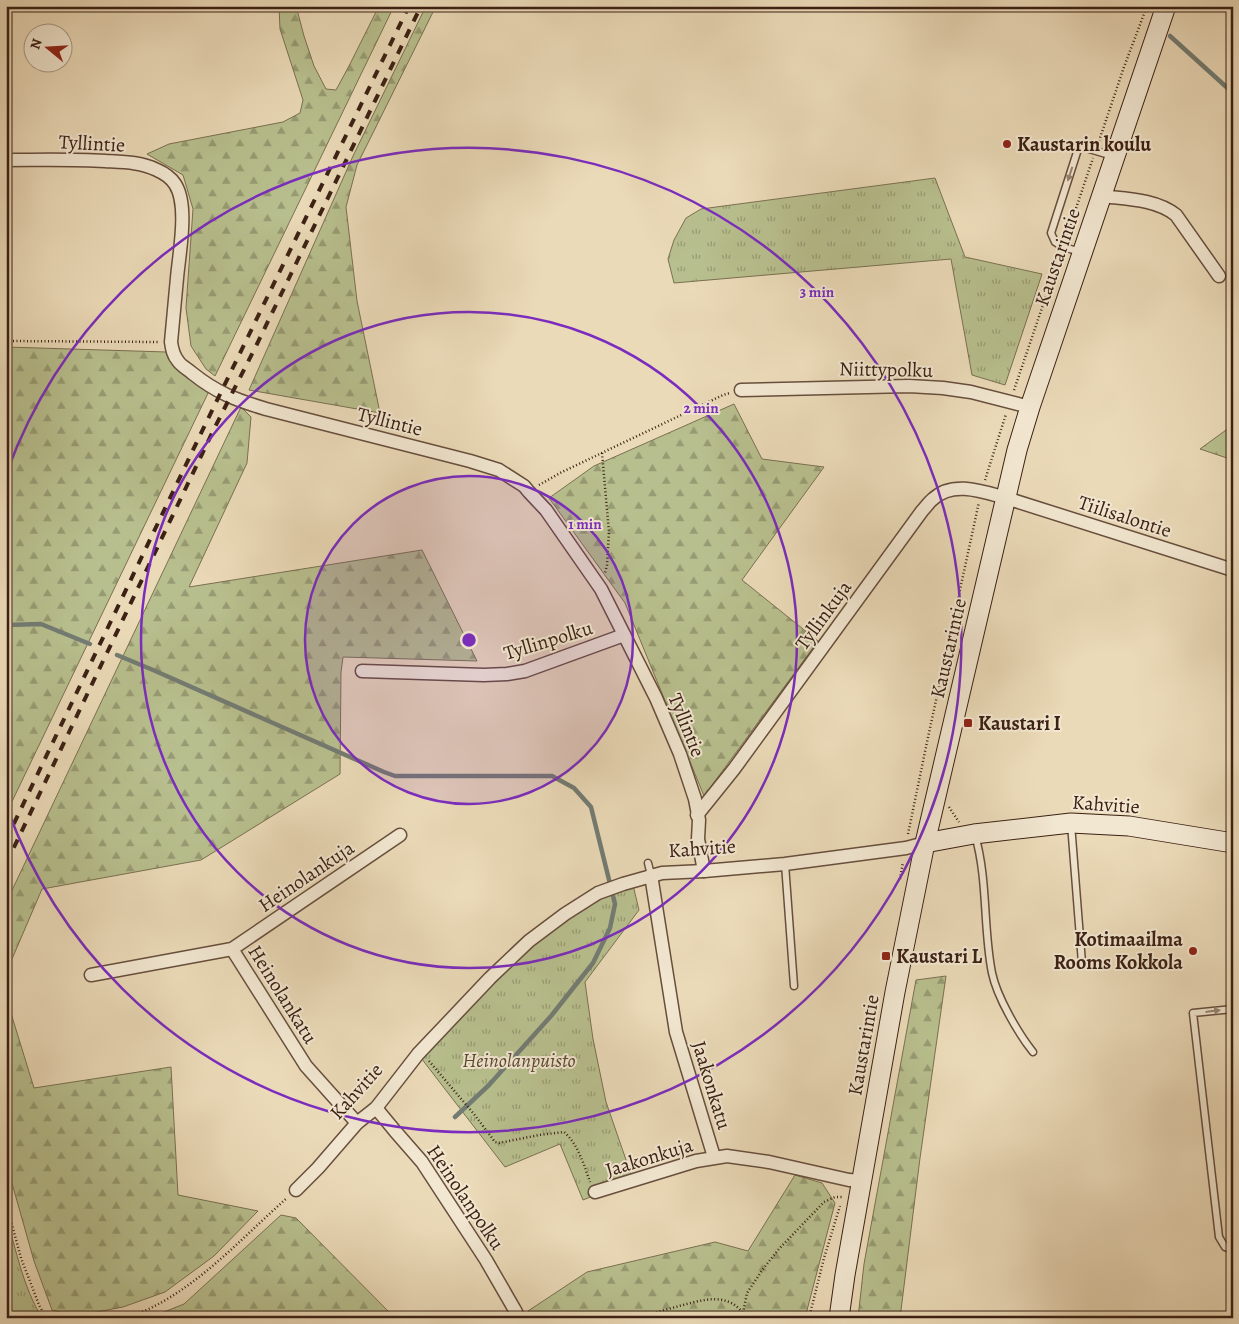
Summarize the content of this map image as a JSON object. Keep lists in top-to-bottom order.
{
  "streets": {
    "street": [
      "Tyllintie",
      "Kaustarintie",
      "Niittypolku",
      "Tiilisalontie",
      "Tyllinkuja",
      "Tyllinpolku",
      "Kahvitie",
      "Heinolankuja",
      "Heinolankatu",
      "Jaakonkatu",
      "Jaakonkuja",
      "Heinolanpolku"
    ]
  },
  "crossings": [
    ["Tyllintie", "Tyllinkuja"],
    ["Tyllintie", "Tyllinpolku"],
    ["Tyllintie", "Kahvitie"],
    ["Kaustarintie", "Niittypolku"],
    ["Kaustarintie", "Tiilisalontie"],
    ["Kaustarintie", "Tyllinkuja"],
    ["Kaustarintie", "Kahvitie"],
    ["Kaustarintie", "Jaakonkatu"],
    ["Tiilisalontie", "Tyllinkuja"],
    ["Kahvitie", "Heinolankatu"],
    ["Kahvitie", "Jaakonkatu"],
    ["Kahvitie", "Heinolanpolku"],
    ["Heinolankuja", "Heinolankatu"],
    ["Jaakonkatu", "Jaakonkuja"]
  ],
  "parks": ["Heinolanpuisto"],
  "places": {
    "other": ["Kaustarin koulu", "Kotimaailma Rooms Kokkola"],
    "transit": ["Kaustari I", "Kaustari L"]
  },
  "north": "left",
  "rings": ["3 min", "2 min", "1 min"]
}
